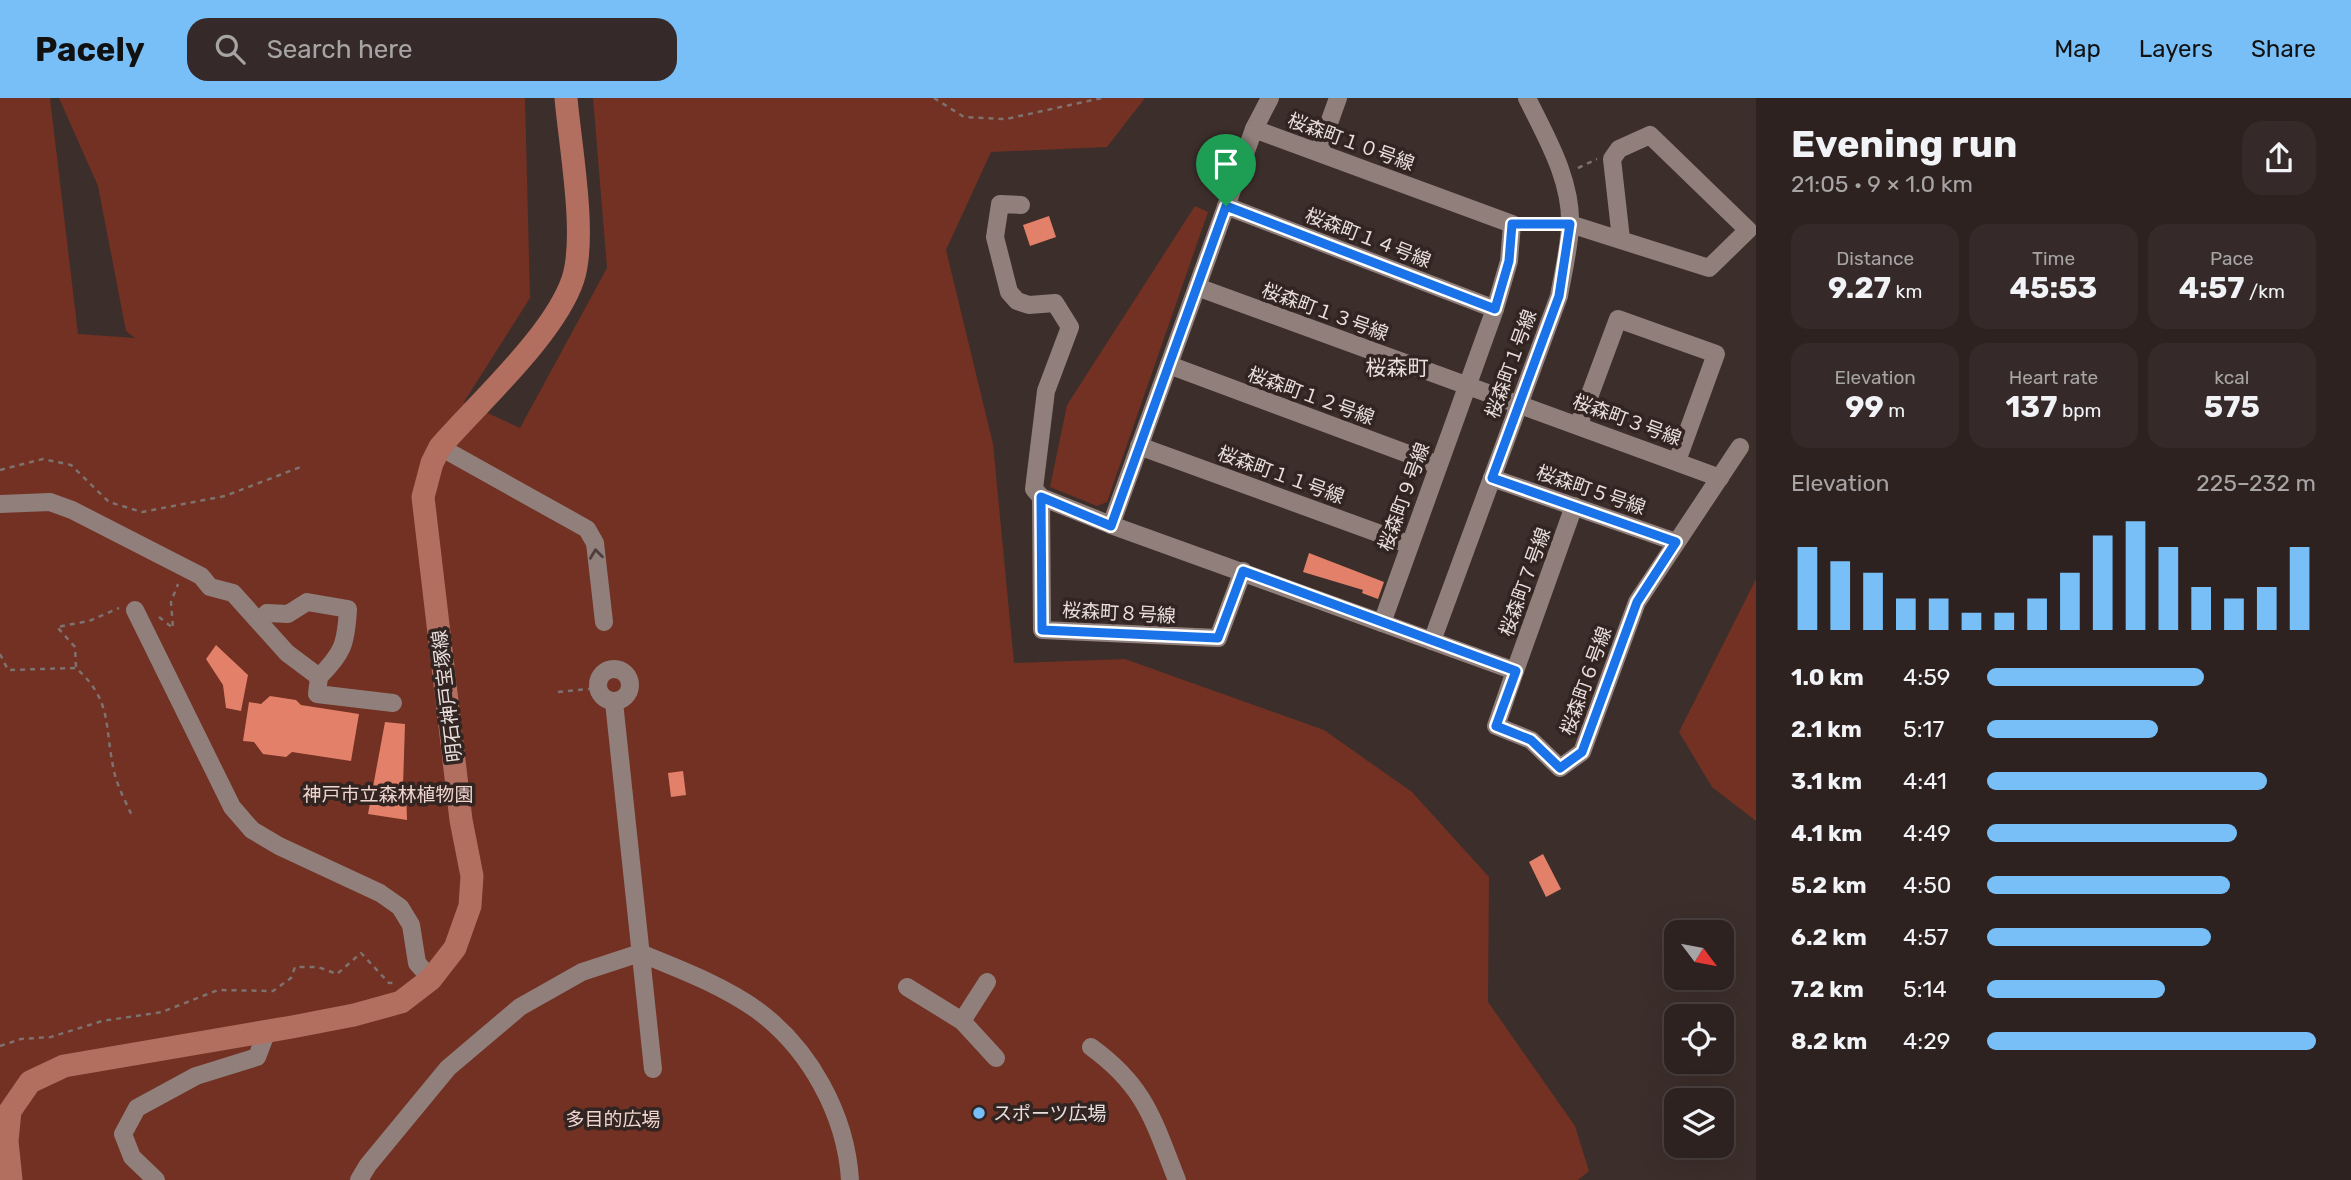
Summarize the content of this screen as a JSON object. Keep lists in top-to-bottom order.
{
  "streets": {
    "main road": ["明石神戸宝塚線"],
    "street": [
      "桜森町１０号線",
      "桜森町１４号線",
      "桜森町１３号線",
      "桜森町１号線",
      "桜森町１２号線",
      "桜森町３号線",
      "桜森町１１号線",
      "桜森町５号線",
      "桜森町９号線",
      "桜森町７号線",
      "桜森町８号線",
      "桜森町６号線"
    ]
  },
  "crossings": [
    ["桜森町１３号線", "桜森町１号線"],
    ["桜森町１３号線", "桜森町３号線"],
    ["桜森町１３号線", "桜森町９号線"],
    ["桜森町１号線", "桜森町３号線"],
    ["桜森町１号線", "桜森町５号線"],
    ["桜森町１２号線", "桜森町９号線"],
    ["桜森町３号線", "桜森町６号線"],
    ["桜森町１１号線", "桜森町９号線"],
    ["桜森町５号線", "桜森町７号線"],
    ["桜森町５号線", "桜森町６号線"],
    ["桜森町７号線", "桜森町６号線"]
  ],
  "districts": ["桜森町"],
  "parks": ["神戸市立森林植物園", "多目的広場"],
  "places": ["スポーツ広場"],
  "north": "bottom right",
  "page": {
    "header": "Pacely",
    "search": "Search here",
    "nav": ["Map", "Layers", "Share"],
    "heading": ["Evening run", "21:05 · 9 × 1.0 km"],
    "stats": [
      ["Distance", "9.27 km"],
      ["Time", "45:53"],
      ["Pace", "4:57 /km"],
      ["Elevation", "99 m"],
      ["Heart rate", "137 bpm"],
      ["kcal", "575"]
    ],
    "chart": ["Elevation", "225–232 m"],
    "list": [
      {
        "name": "1.0 km",
        "note": "4:59"
      },
      {
        "name": "2.1 km",
        "note": "5:17"
      },
      {
        "name": "3.1 km",
        "note": "4:41"
      },
      {
        "name": "4.1 km",
        "note": "4:49"
      },
      {
        "name": "5.2 km",
        "note": "4:50"
      },
      {
        "name": "6.2 km",
        "note": "4:57"
      },
      {
        "name": "7.2 km",
        "note": "5:14"
      },
      {
        "name": "8.2 km",
        "note": "4:29"
      }
    ]
  }
}
